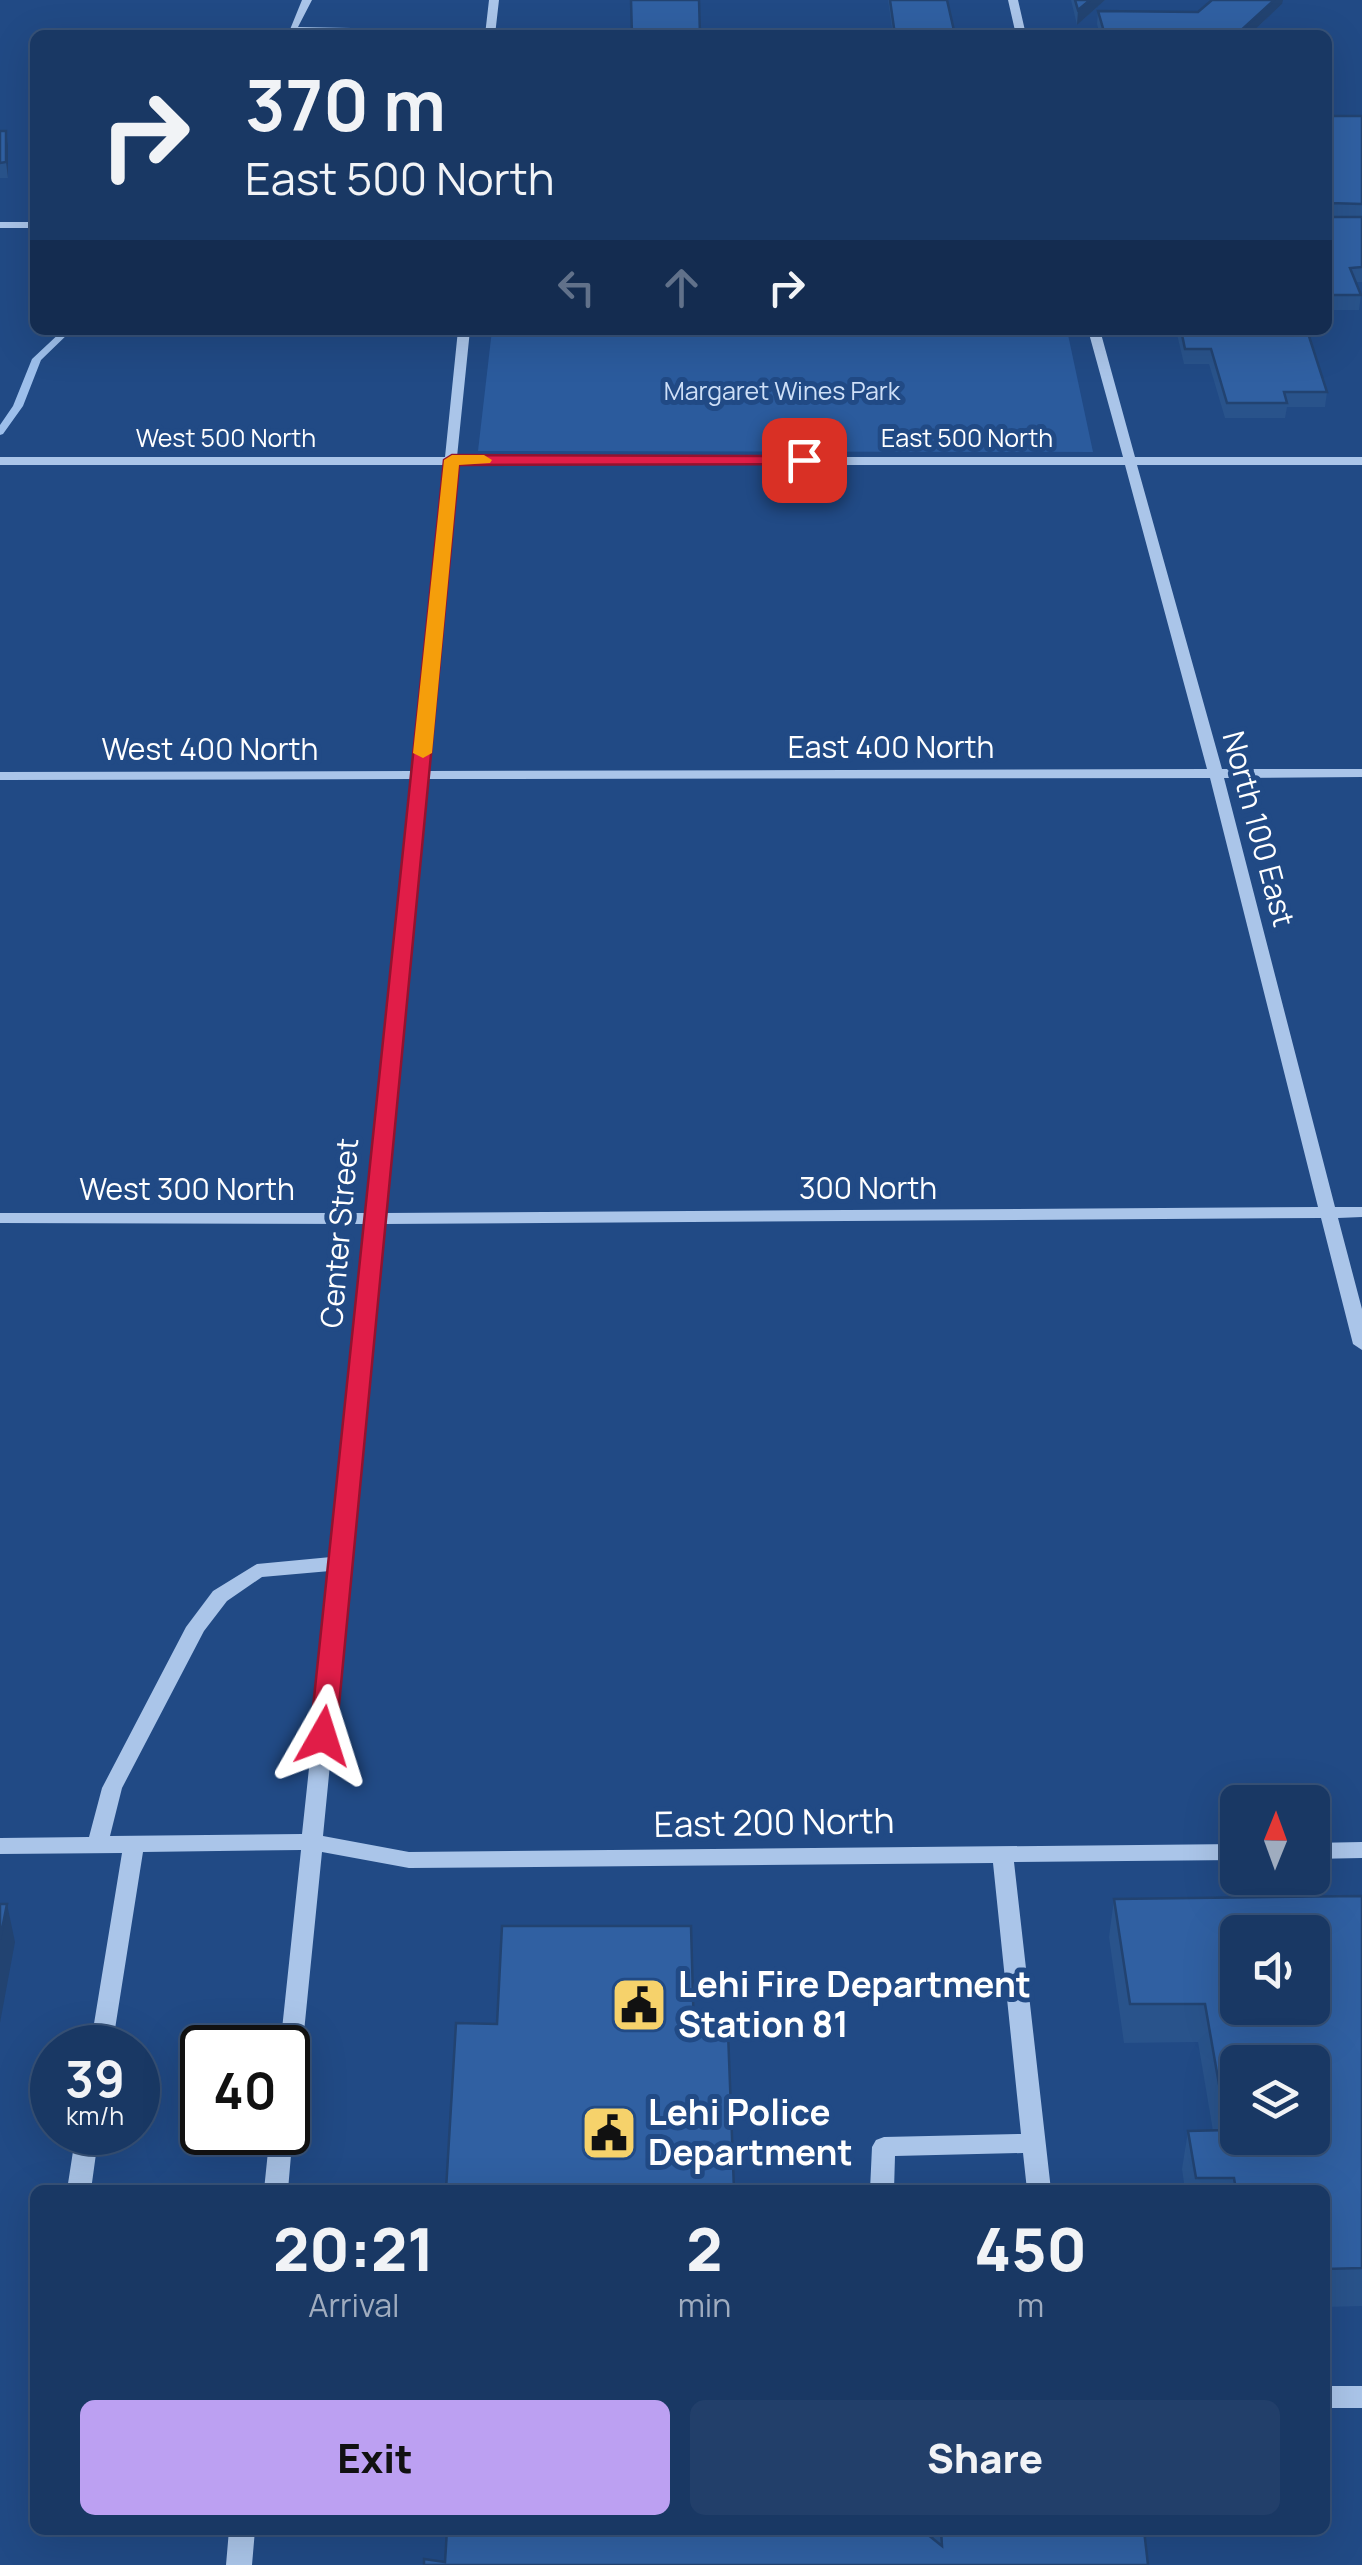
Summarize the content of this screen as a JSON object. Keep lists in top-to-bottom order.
{
  "streets": {
    "street": [
      "West 500 North",
      "East 500 North",
      "East 400 North",
      "West 400 North",
      "North 100 East",
      "300 North",
      "West 300 North",
      "Center Street",
      "East 200 North"
    ]
  },
  "crossings": [
    ["West 500 North", "East 500 North"],
    ["West 500 North", "Center Street"],
    ["East 500 North", "North 100 East"],
    ["East 500 North", "Center Street"],
    ["East 400 North", "West 400 North"],
    ["East 400 North", "North 100 East"],
    ["East 400 North", "Center Street"],
    ["West 400 North", "Center Street"],
    ["North 100 East", "300 North"],
    ["300 North", "West 300 North"],
    ["300 North", "Center Street"],
    ["West 300 North", "Center Street"],
    ["Center Street", "East 200 North"]
  ],
  "parks": ["Margaret Wines Park"],
  "places": {
    "public building": ["Lehi Fire Department Station 81", "Lehi Police Department"]
  },
  "north": "top",
  "page": {
    "turn": ["370 m", "East 500 North"],
    "speed": "39 km/h",
    "limit": "40",
    "eta": [
      "20:21",
      "Arrival",
      "2",
      "min",
      "450",
      "m"
    ],
    "buttons": ["Exit", "Share"]
  }
}
